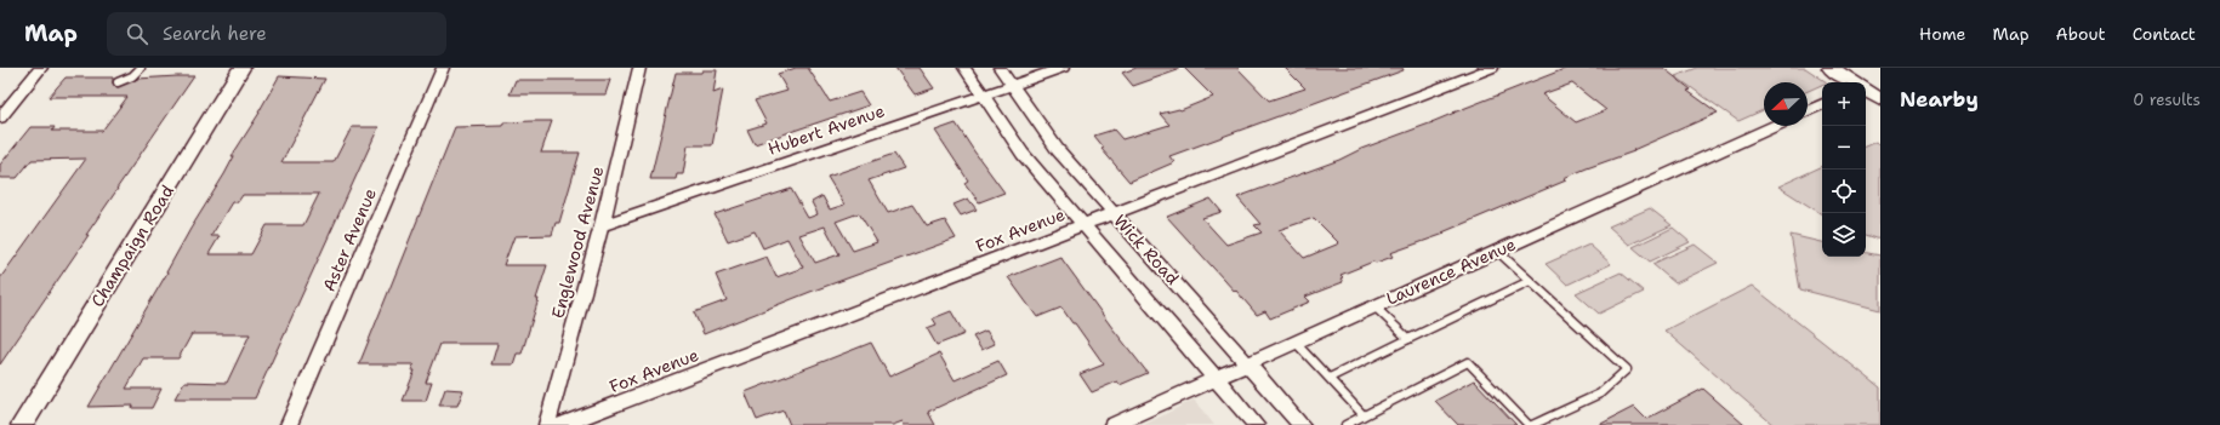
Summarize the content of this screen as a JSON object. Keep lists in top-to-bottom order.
{
  "streets": {
    "street": [
      "Hubert Avenue",
      "Fox Avenue",
      "Aster Avenue",
      "Englewood Avenue",
      "Champaign Road",
      "Wick Road",
      "Laurence Avenue"
    ]
  },
  "crossings": [
    ["Hubert Avenue", "Englewood Avenue"],
    ["Hubert Avenue", "Wick Road"],
    ["Fox Avenue", "Wick Road"],
    ["Wick Road", "Laurence Avenue"]
  ],
  "north": "bottom left",
  "page": {
    "header": "Map",
    "search": "Search here",
    "nav": [
      "Home",
      "Map",
      "About",
      "Contact"
    ],
    "heading": ["Nearby", "0 results"],
    "map_buttons": ["+", "−"]
  }
}
